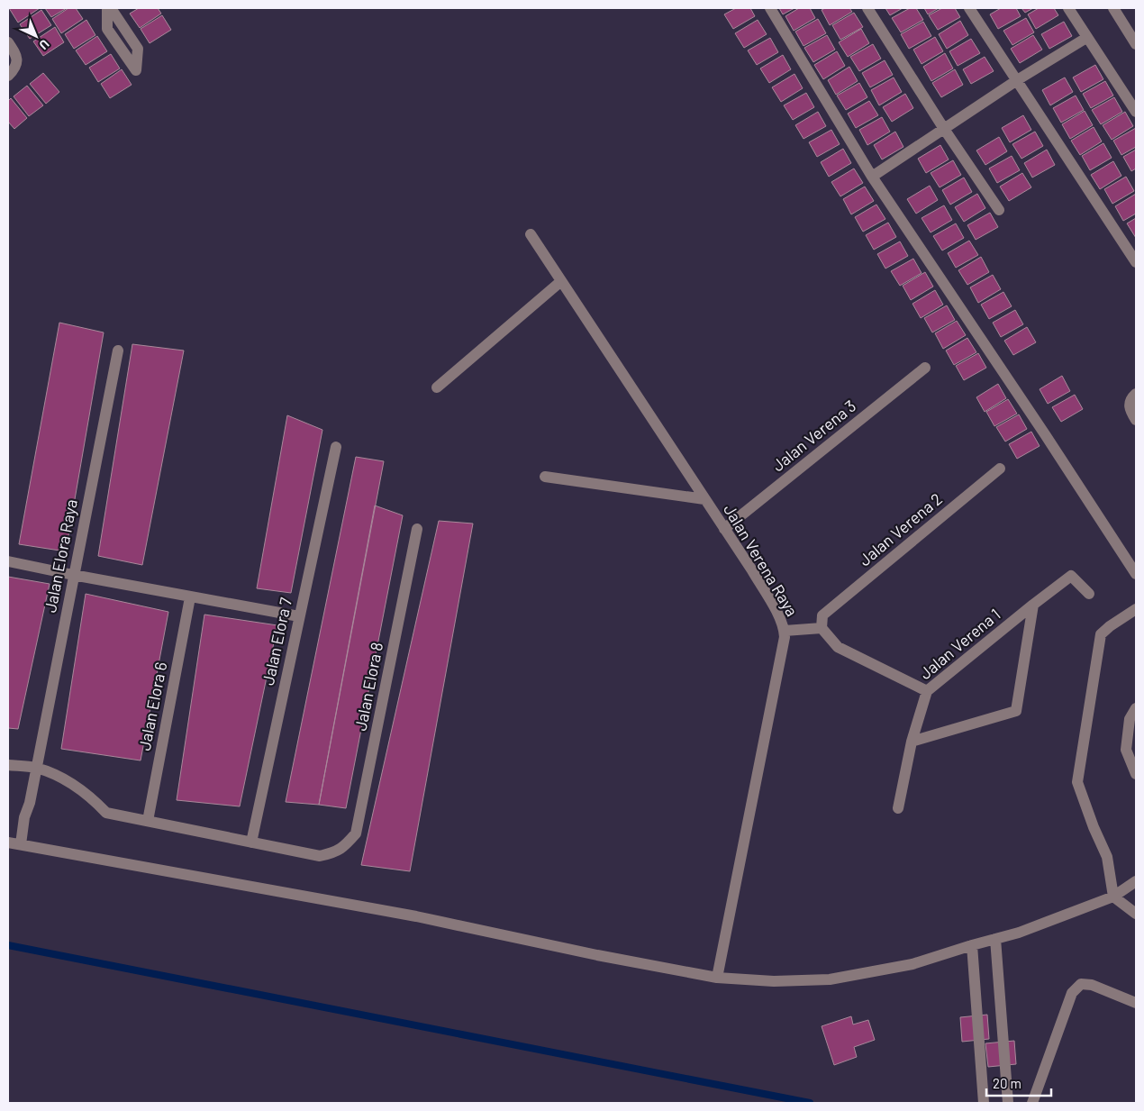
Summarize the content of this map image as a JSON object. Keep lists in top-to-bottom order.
{
  "streets": {
    "street": [
      "Jalan Verena 3",
      "Jalan Verena 2",
      "Jalan Elora Raya",
      "Jalan Verena Raya",
      "Jalan Elora 7",
      "Jalan Verena 1",
      "Jalan Elora 8",
      "Jalan Elora 6"
    ]
  },
  "crossings": [
    ["Jalan Verena 3", "Jalan Verena Raya"],
    ["Jalan Elora 7", "Jalan Elora 8"]
  ],
  "scale_bar": "20 m",
  "north": "bottom right"
}
